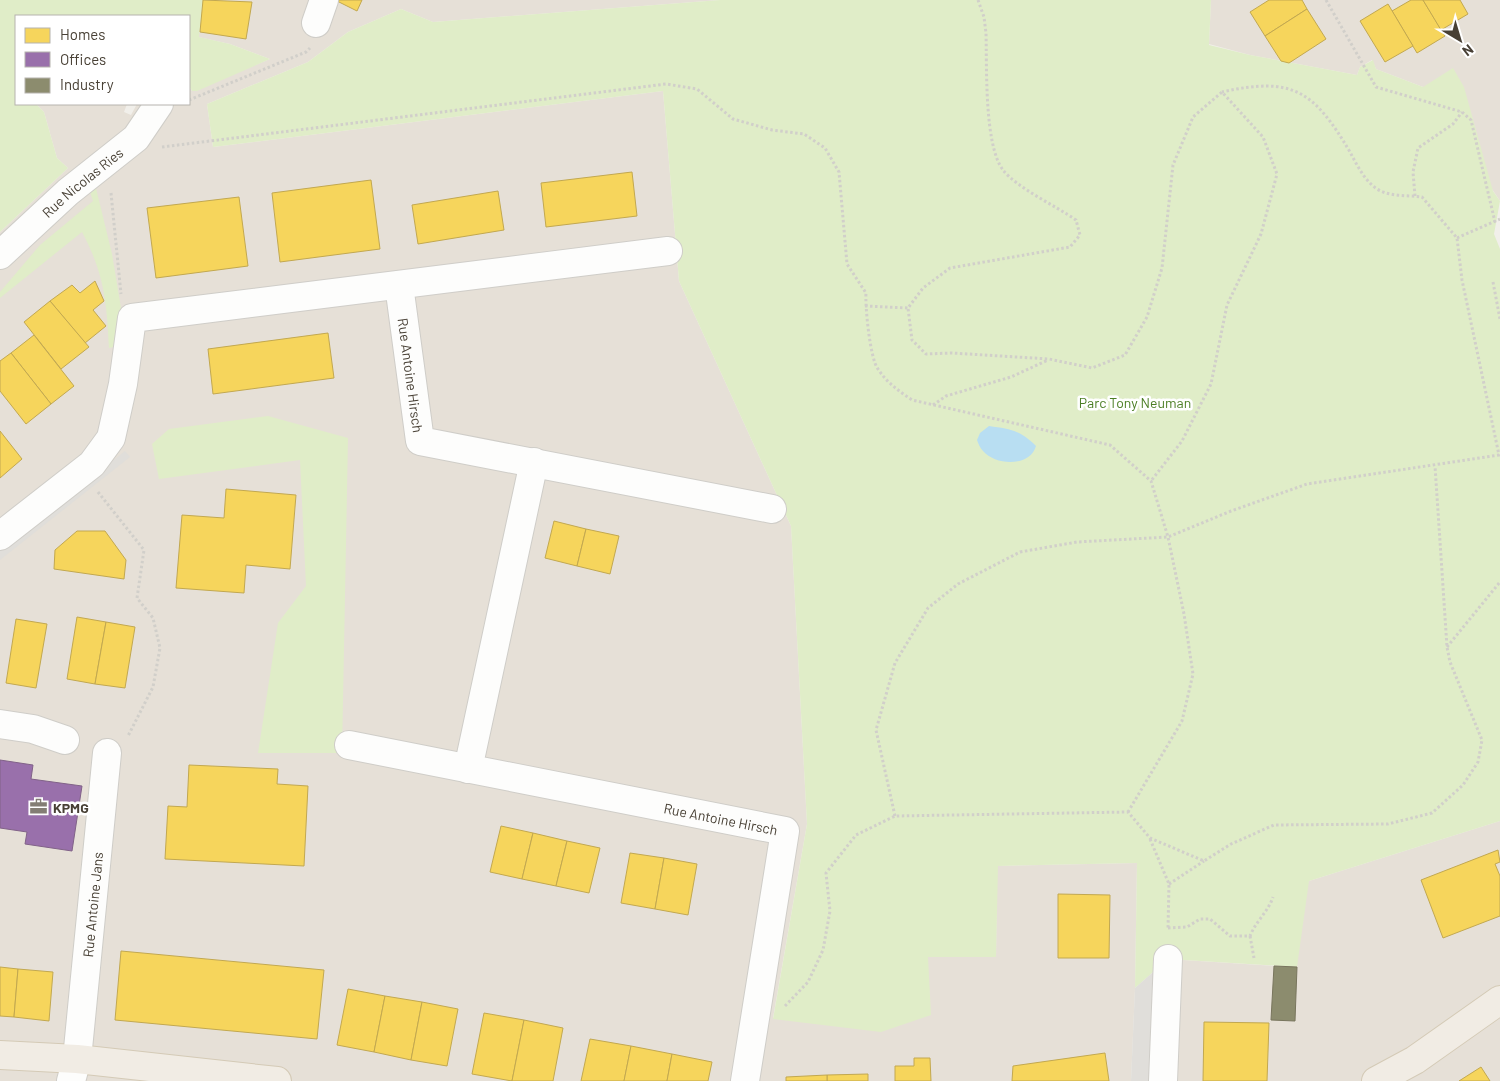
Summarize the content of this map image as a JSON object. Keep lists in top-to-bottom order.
{
  "streets": {
    "street": ["Rue Nicolas Ries", "Rue Antoine Hirsch", "Rue Antoine Jans"]
  },
  "parks": ["Parc Tony Neuman"],
  "places": {
    "office": ["KPMG"]
  },
  "legend": ["Homes", "Offices", "Industry"],
  "north": "bottom right"
}
